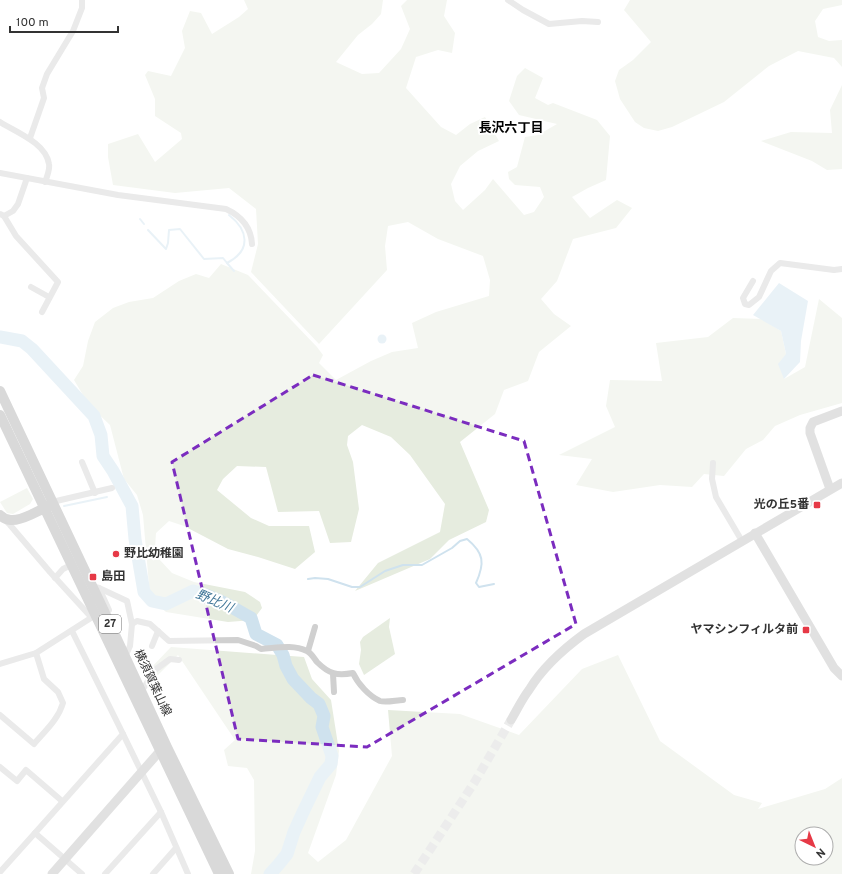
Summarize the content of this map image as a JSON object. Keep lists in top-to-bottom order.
{
  "streets": {
    "main road": ["27", "横須賀葉山線"]
  },
  "districts": ["長沢六丁目"],
  "water": ["野比川"],
  "places": {
    "transit": ["光の丘5番", "島田", "ヤマシンフィルタ前"],
    "other": ["野比幼稚園"]
  },
  "scale_bar": "100 m",
  "north": "bottom right"
}
